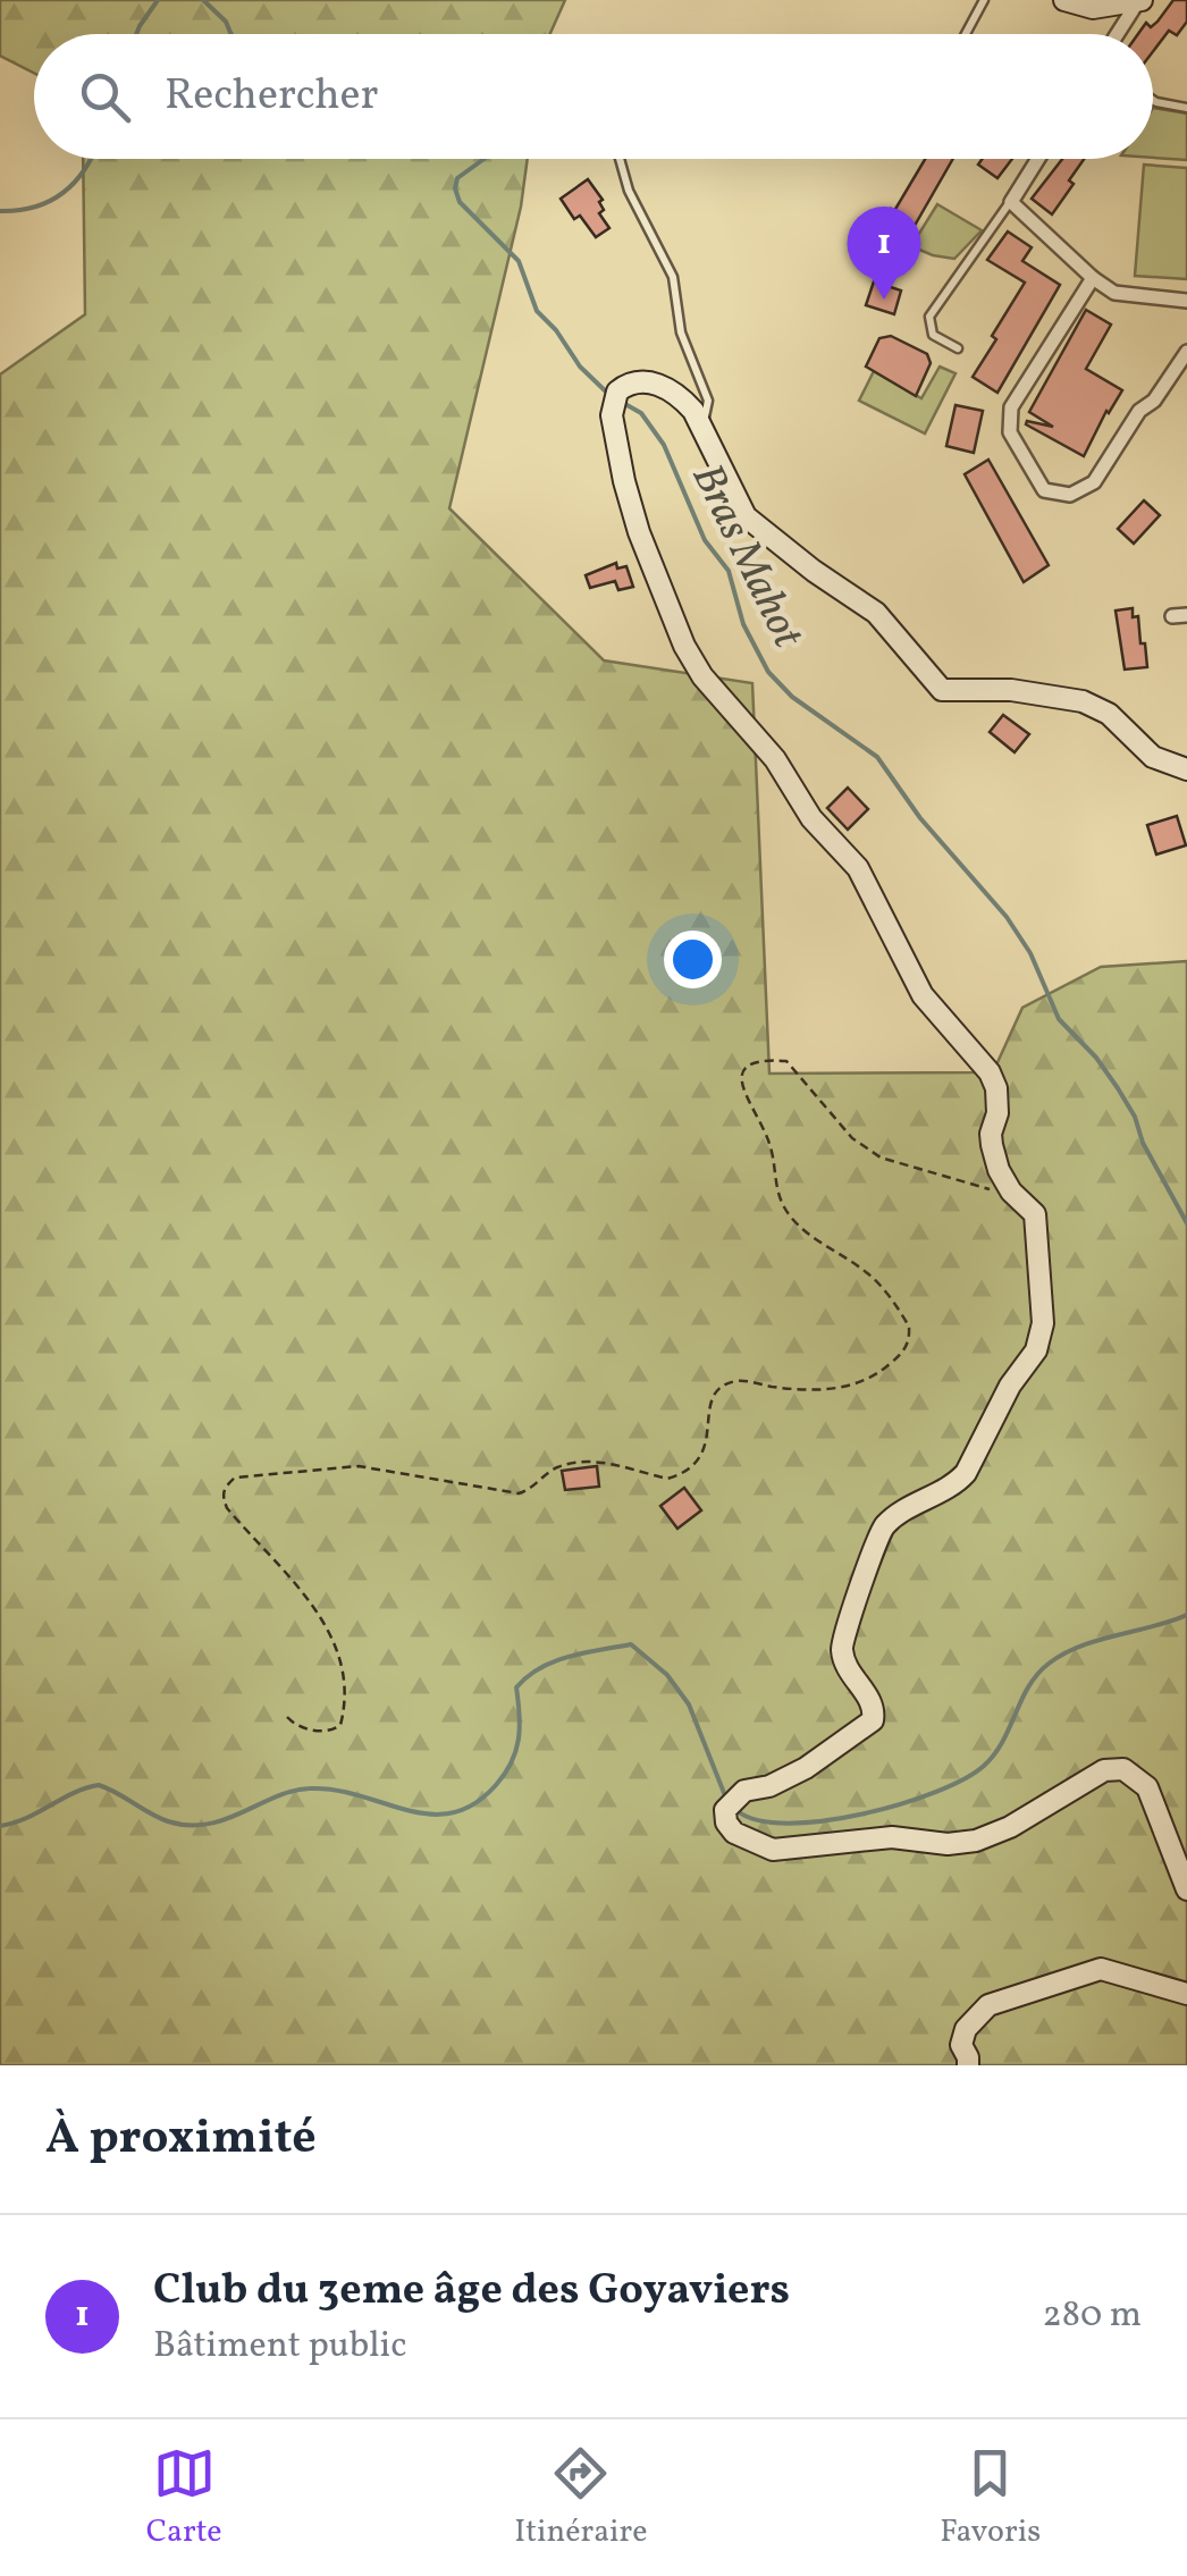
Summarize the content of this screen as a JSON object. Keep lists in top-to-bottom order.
{
  "water": ["Bras Mahot"],
  "page": {
    "search": "Rechercher",
    "pins": "1",
    "heading": "À proximité",
    "list": [
      {
        "mark": "1",
        "name": "Club du 3eme âge des Goyaviers",
        "note": "Bâtiment public",
        "value": "280 m"
      }
    ],
    "nav": ["Carte", "Itinéraire", "Favoris"]
  }
}
